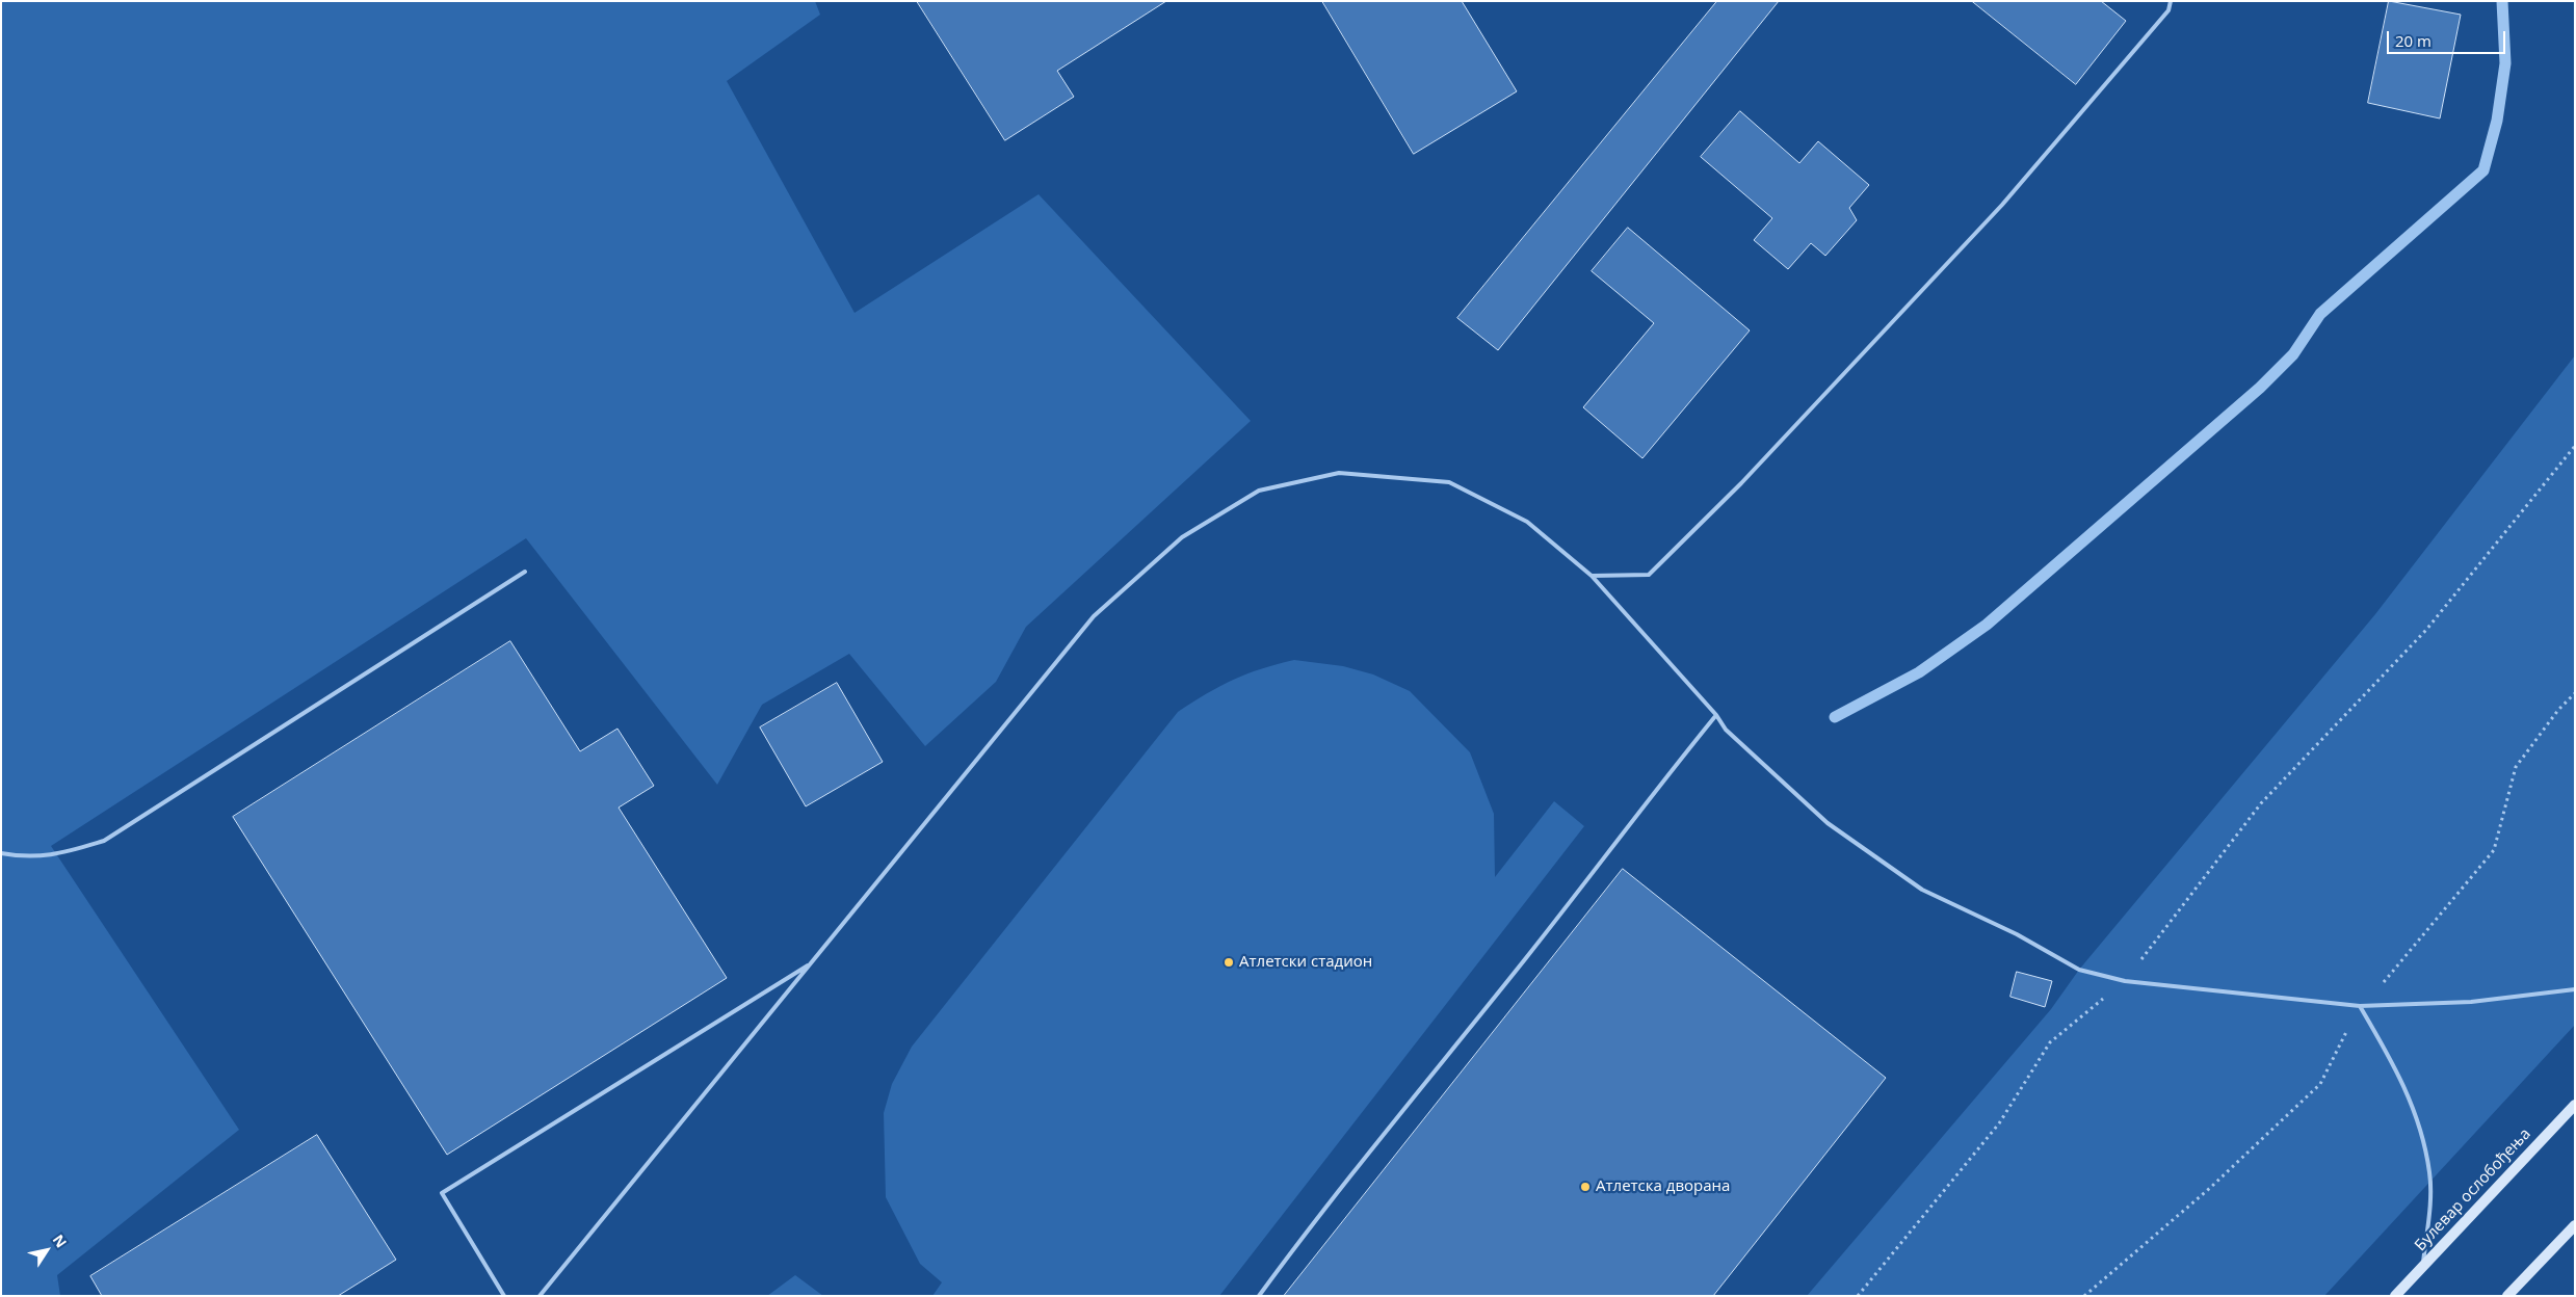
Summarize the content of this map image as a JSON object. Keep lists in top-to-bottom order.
{
  "streets": {
    "main road": ["Булевар ослобођења"]
  },
  "places": ["Атлетски стадион", "Атлетска дворана"],
  "scale_bar": "20 m",
  "north": "top right"
}
